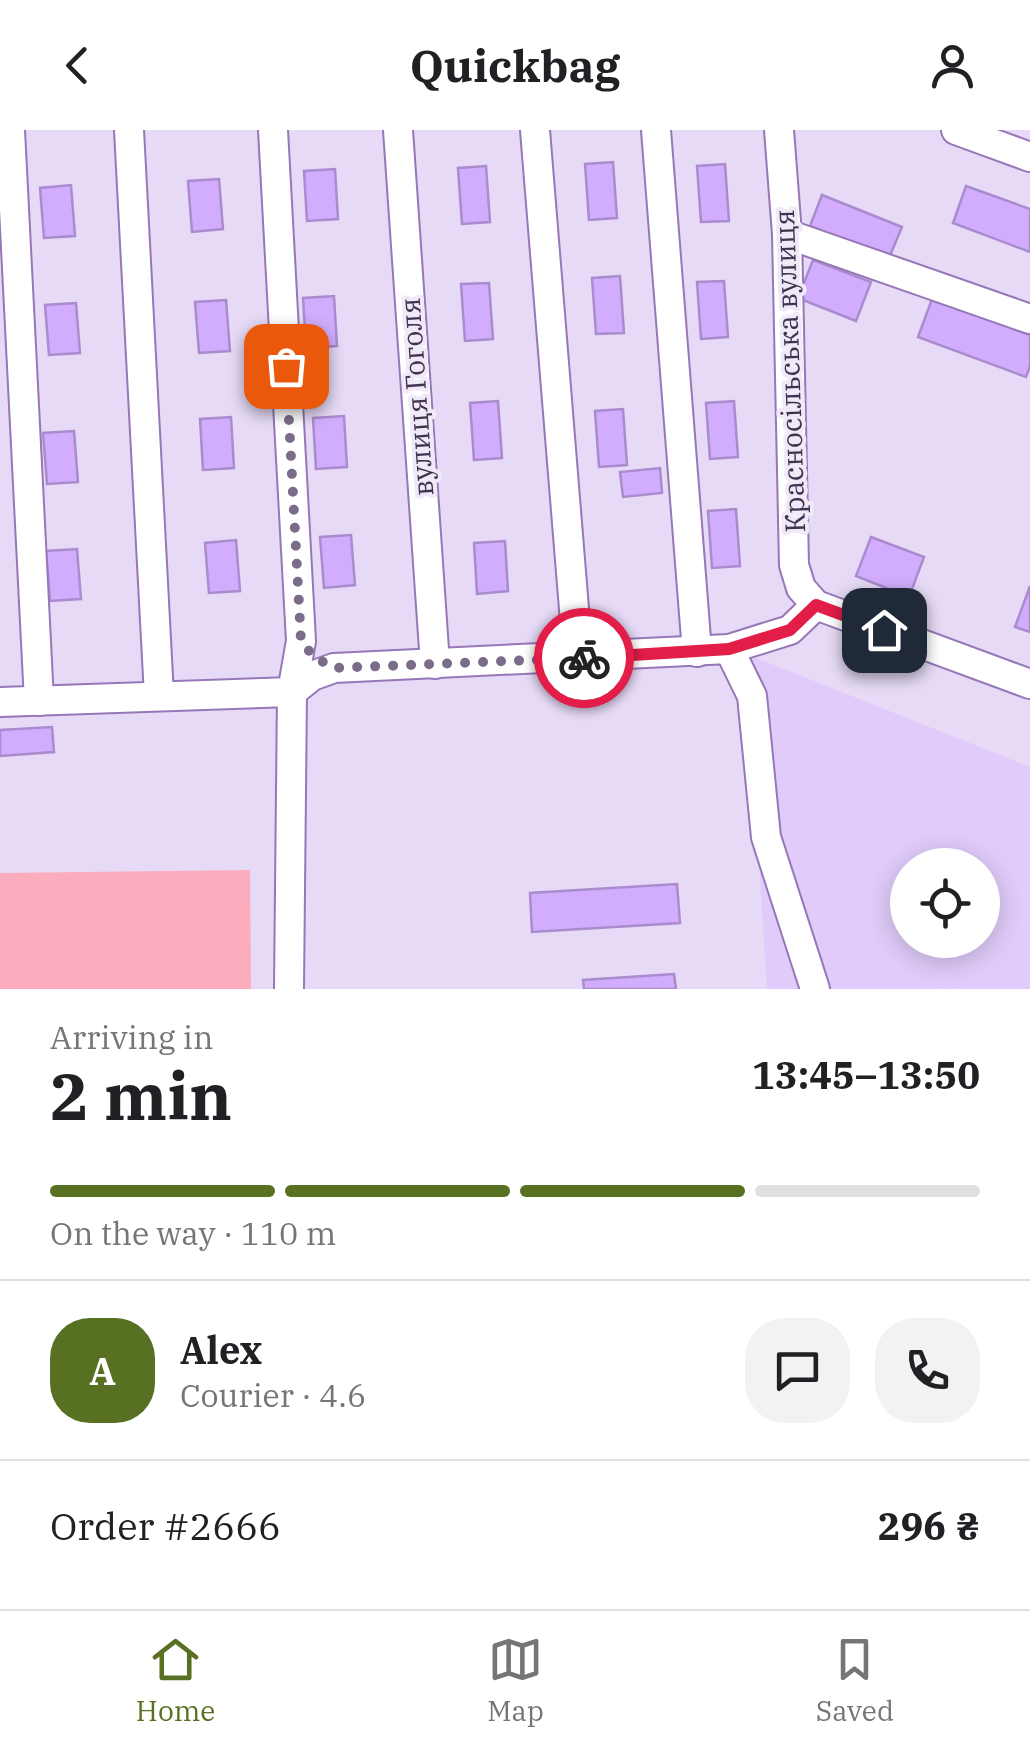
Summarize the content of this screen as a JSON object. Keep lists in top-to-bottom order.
{
  "streets": {
    "street": ["Красносільська вулиця", "вулиця Гоголя"]
  },
  "page": {
    "header": "Quickbag",
    "heading": ["2 min", "Arriving in", "13:45–13:50"],
    "panel": [
      "Alex",
      "Courier · 4.6",
      "Order #2666",
      "296 ₴"
    ],
    "bar": "On the way · 110 m",
    "round": "A",
    "tabs": ["Home", "Map", "Saved"]
  }
}
